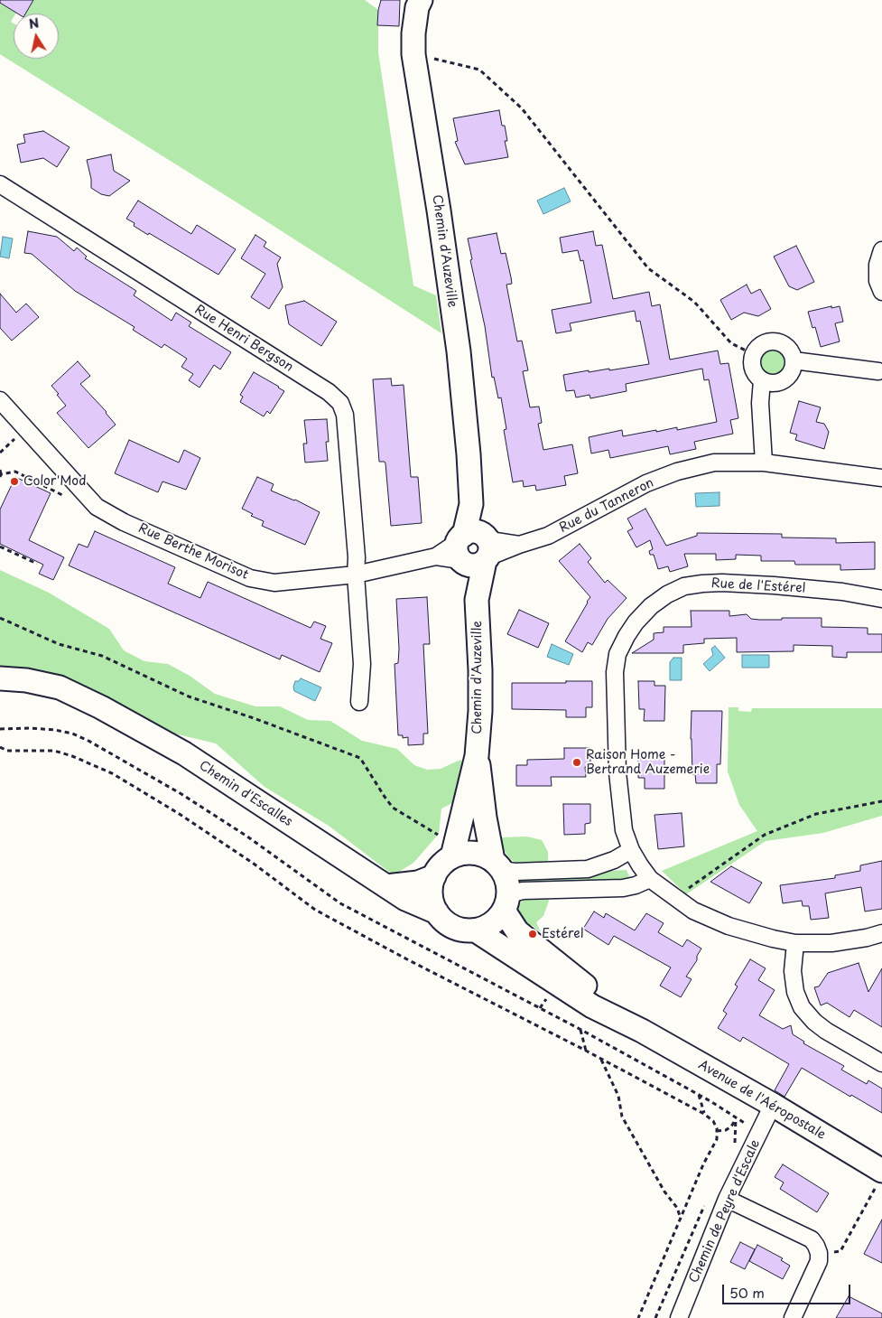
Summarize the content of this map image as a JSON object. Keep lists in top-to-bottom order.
{
  "streets": {
    "street": [
      "Chemin d'Auzeville",
      "Rue Henri Bergson",
      "Rue du Tanneron",
      "Rue Berthe Morisot",
      "Rue de l'Estérel",
      "Chemin d'Escalles",
      "Avenue de l'Aéropostale",
      "Chemin de Peyre d'Escale"
    ]
  },
  "crossings": [
    ["Chemin d'Auzeville", "Rue du Tanneron"],
    ["Chemin d'Auzeville", "Rue Berthe Morisot"],
    ["Chemin d'Auzeville", "Chemin d'Escalles"],
    ["Chemin d'Auzeville", "Avenue de l'Aéropostale"],
    ["Rue Henri Bergson", "Rue Berthe Morisot"],
    ["Rue du Tanneron", "Rue Berthe Morisot"],
    ["Chemin d'Escalles", "Avenue de l'Aéropostale"],
    ["Avenue de l'Aéropostale", "Chemin de Peyre d'Escale"]
  ],
  "places": ["Color'Mod", "Raison Home - Bertrand Auzemerie", "Estérel"],
  "scale_bar": "50 m",
  "north": "top"
}
